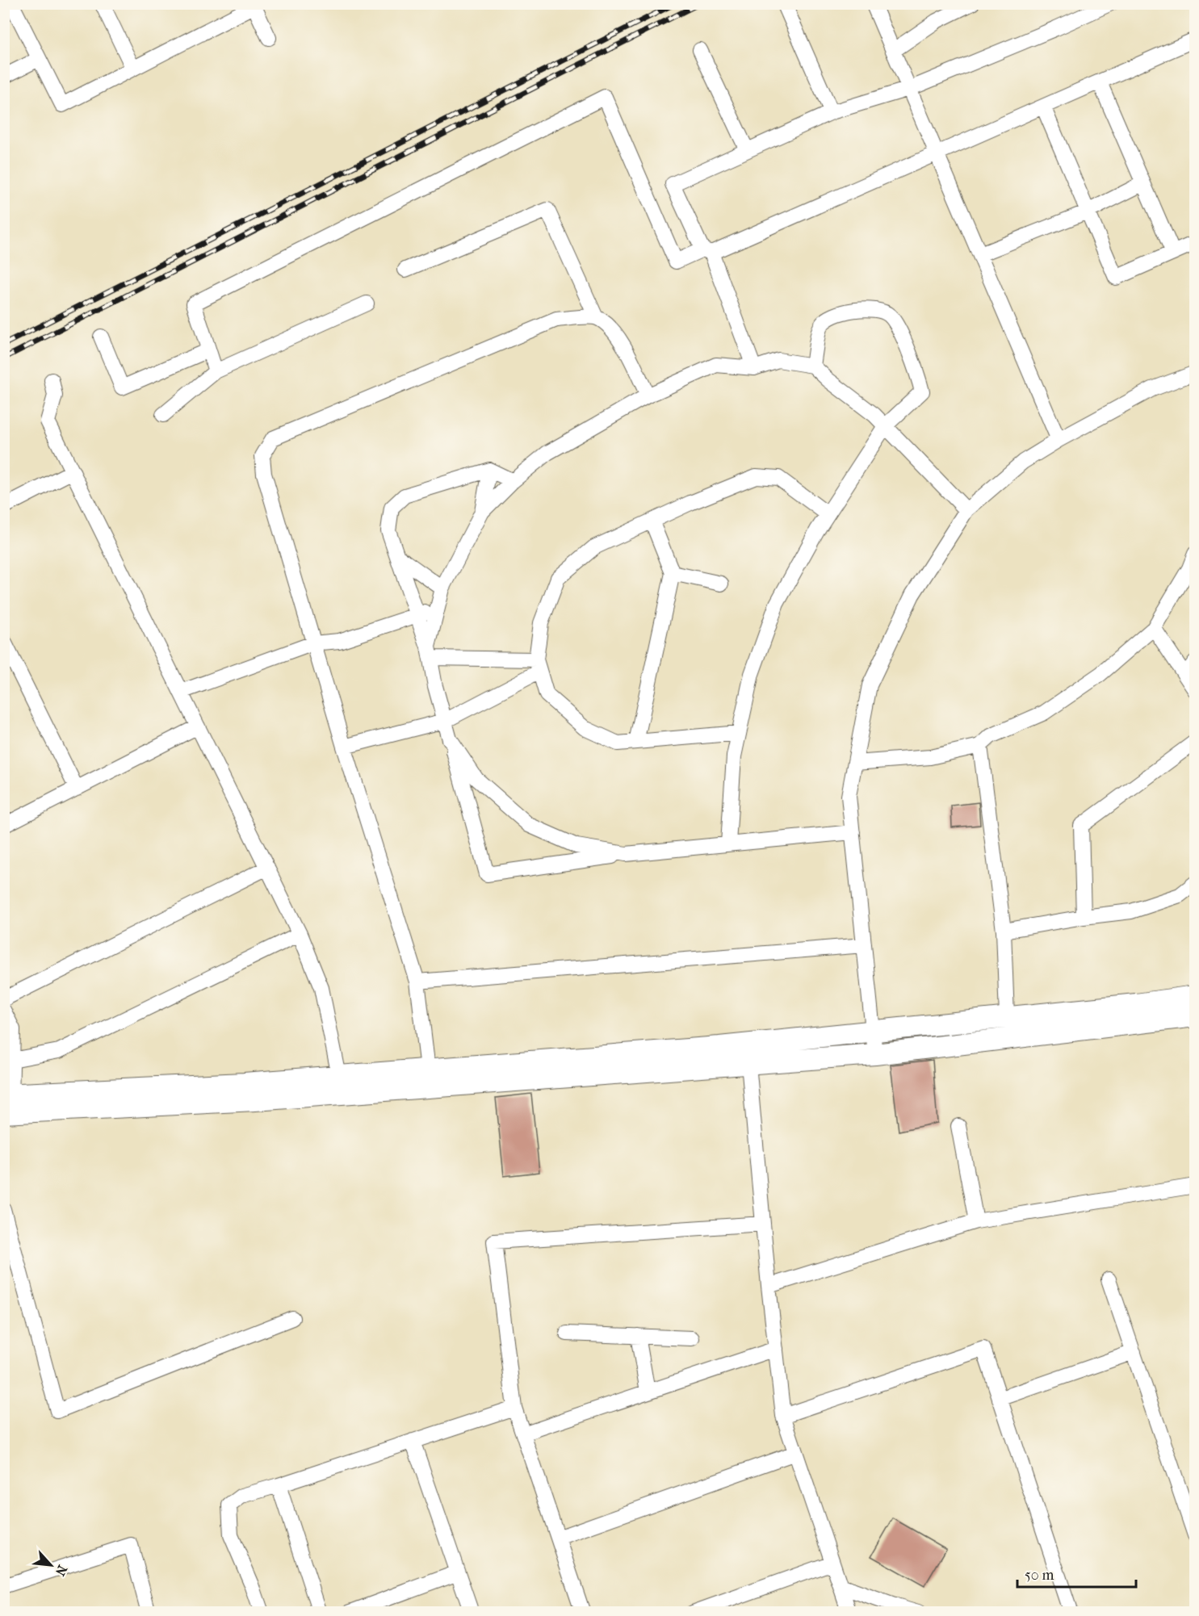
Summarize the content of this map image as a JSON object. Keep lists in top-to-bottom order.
{
  "scale_bar": "50 m",
  "north": "bottom right"
}
